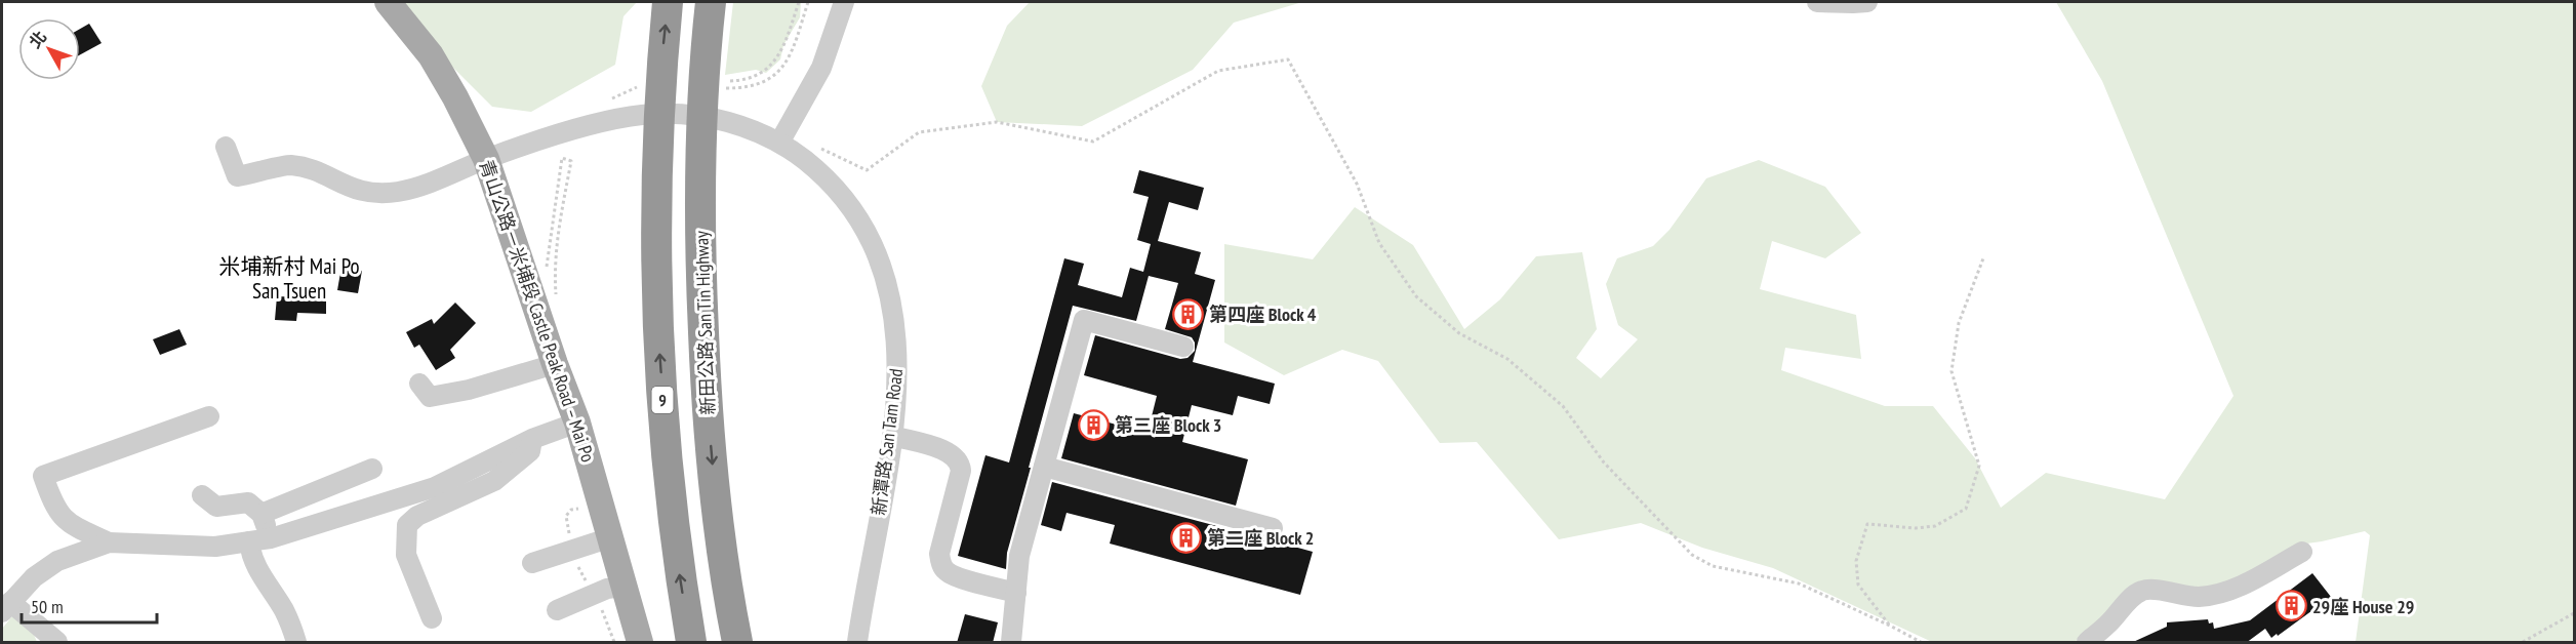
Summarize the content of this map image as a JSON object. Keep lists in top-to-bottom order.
{
  "streets": {
    "highway": ["新田公路 San Tin Highway", "9"],
    "main road": ["青山公路－米埔段 Castle Peak Road – Mai Po"],
    "street": ["新潭路 San Tam Road"]
  },
  "crossings": [
    ["青山公路－米埔段 Castle Peak Road – Mai Po", "新潭路 San Tam Road"]
  ],
  "districts": ["米埔新村 Mai Po San Tsuen"],
  "places": {
    "building": [
      "第四座 Block 4",
      "第三座 Block 3",
      "第二座 Block 2",
      "29座 House 29"
    ]
  },
  "scale_bar": "50 m",
  "north": "top left"
}
